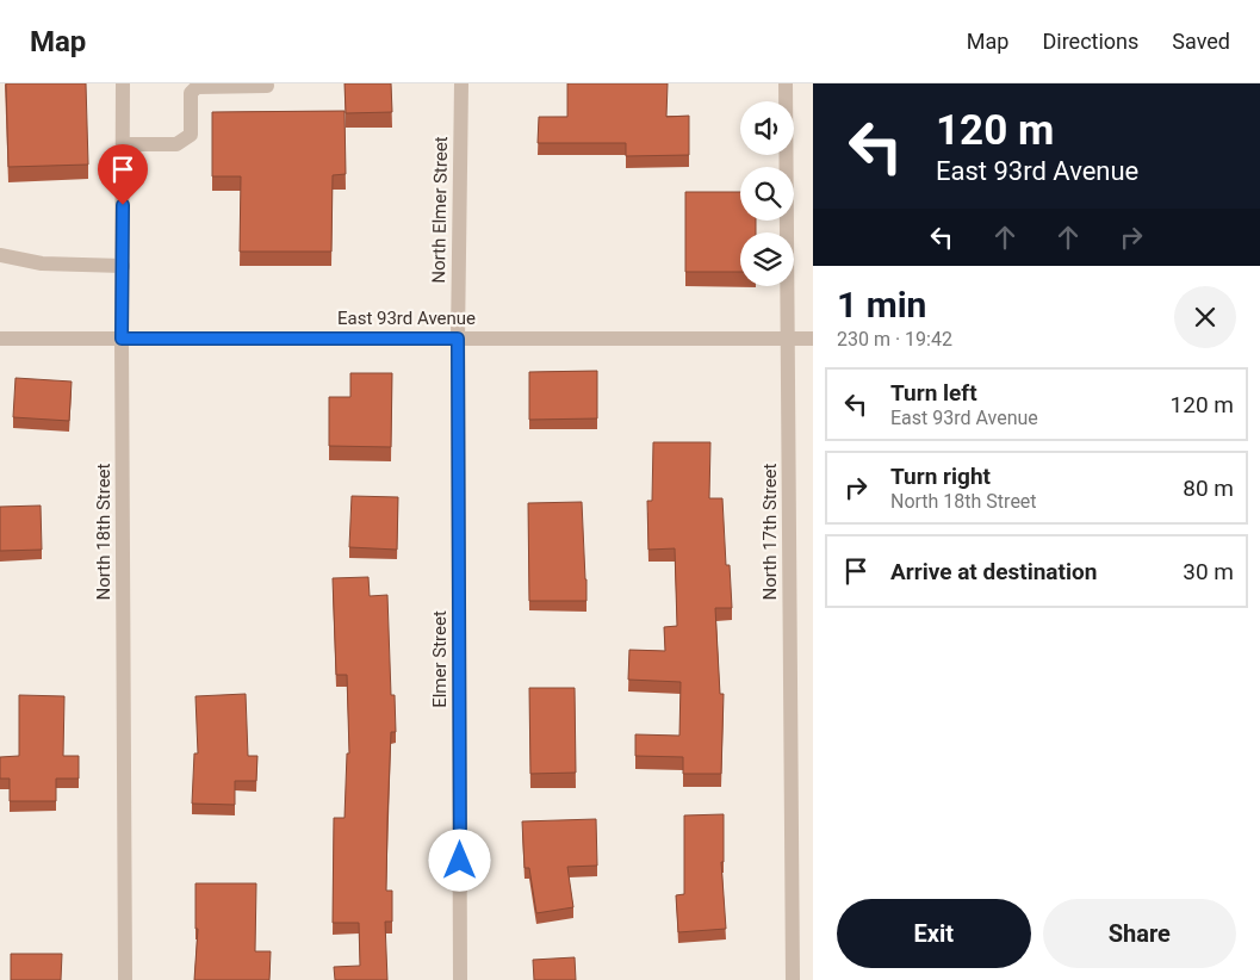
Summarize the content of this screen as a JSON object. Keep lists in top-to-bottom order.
{
  "streets": {
    "street": [
      "North Elmer Street",
      "East 93rd Avenue",
      "North 18th Street",
      "North 17th Street",
      "Elmer Street"
    ]
  },
  "crossings": [
    ["North Elmer Street", "East 93rd Avenue"],
    ["North Elmer Street", "Elmer Street"],
    ["East 93rd Avenue", "North 18th Street"],
    ["East 93rd Avenue", "North 17th Street"],
    ["East 93rd Avenue", "Elmer Street"]
  ],
  "page": {
    "header": "Map",
    "nav": ["Map", "Directions", "Saved"],
    "turn": ["120 m", "East 93rd Avenue"],
    "heading": ["1 min", "230 m · 19:42"],
    "list": [
      {
        "name": "Turn left",
        "note": "East 93rd Avenue",
        "value": "120 m"
      },
      {
        "name": "Turn right",
        "note": "North 18th Street",
        "value": "80 m"
      },
      {
        "name": "Arrive at destination",
        "value": "30 m"
      }
    ],
    "buttons": ["Exit", "Share"]
  }
}
